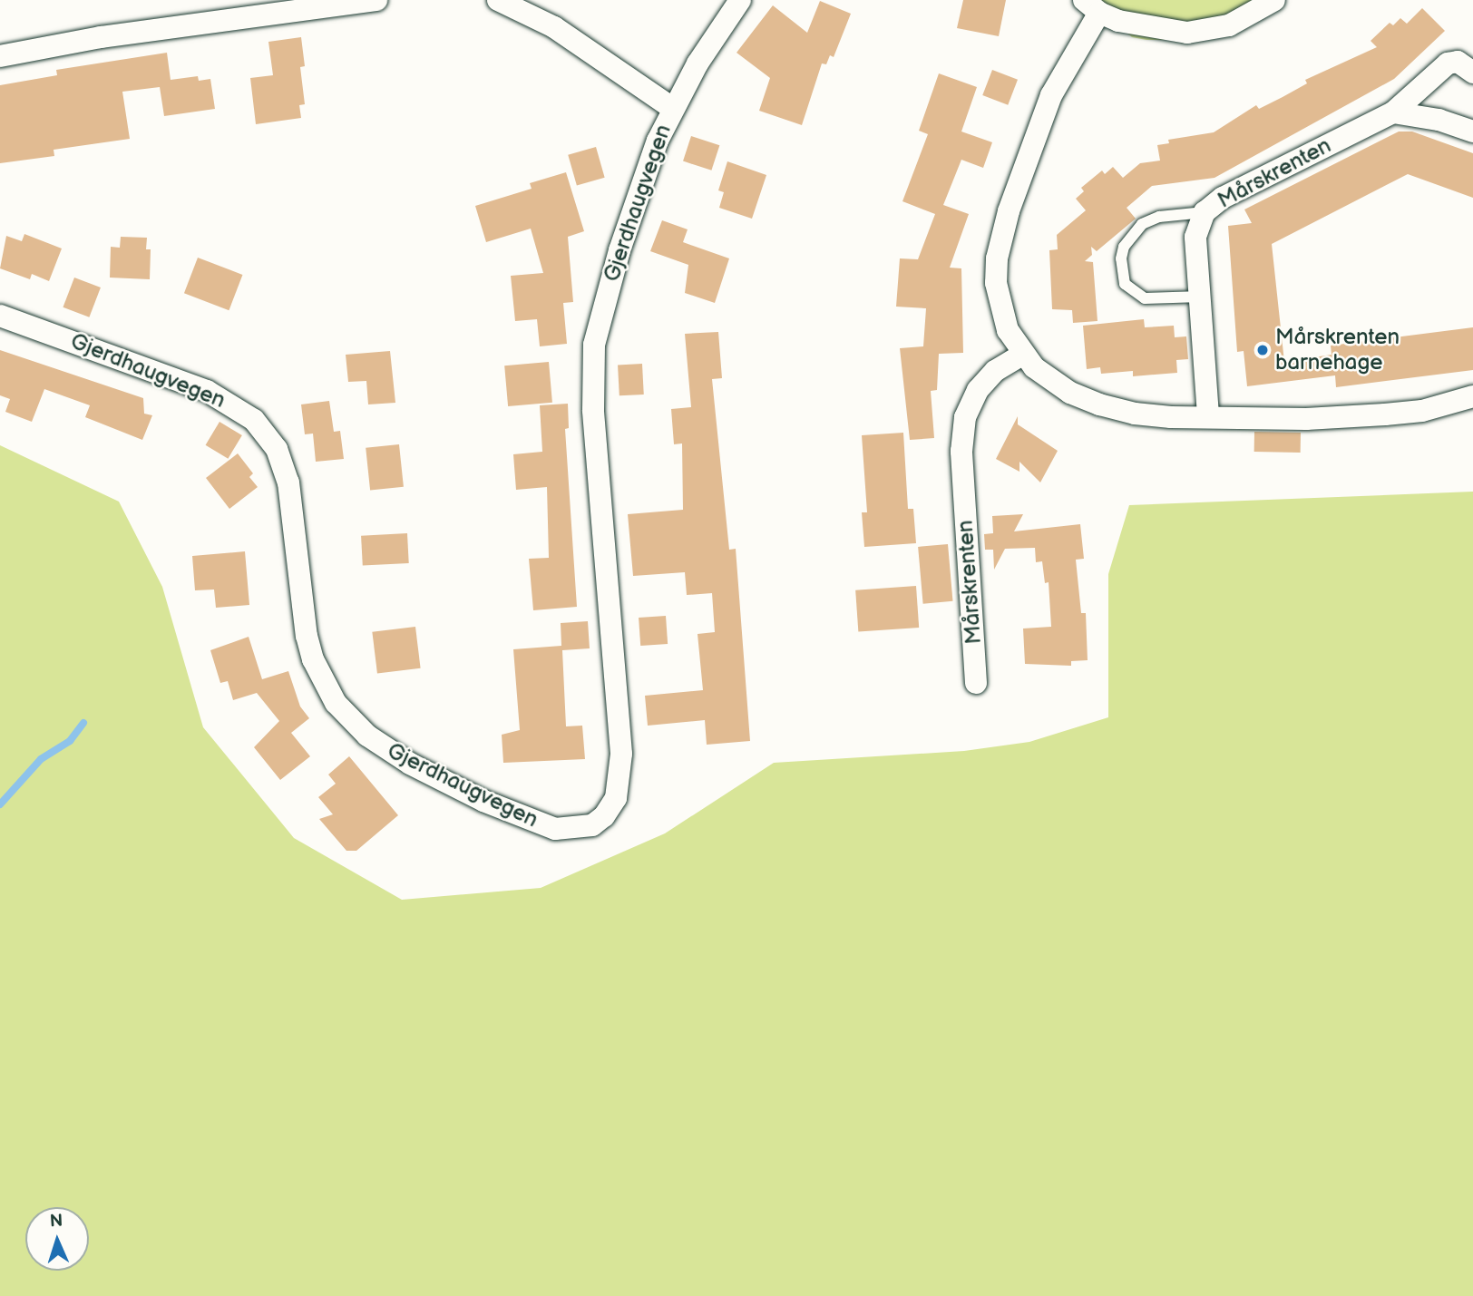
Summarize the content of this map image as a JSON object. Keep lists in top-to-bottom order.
{
  "streets": {
    "street": ["Mårskrenten", "Gjerdhaugvegen"]
  },
  "places": ["Mårskrenten barnehage"],
  "north": "top"
}
